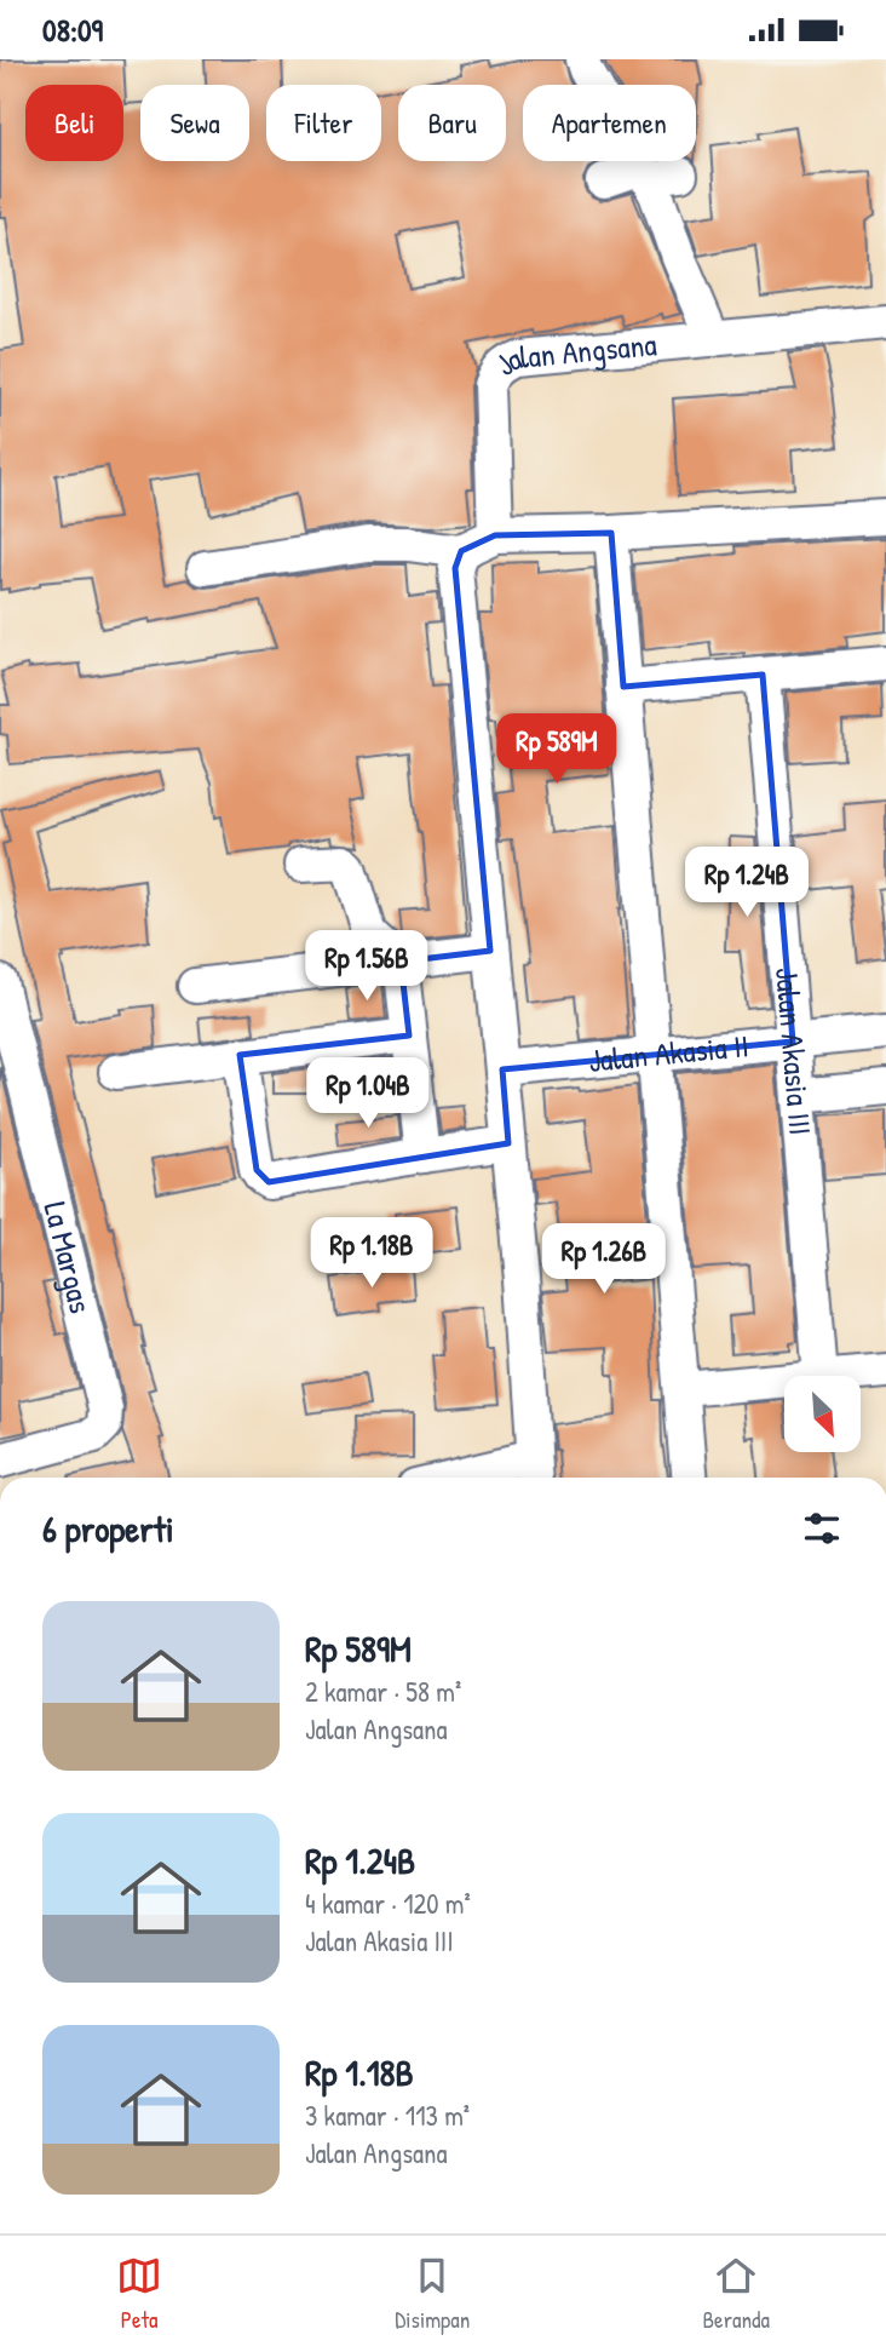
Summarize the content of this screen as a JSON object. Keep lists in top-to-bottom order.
{
  "streets": {
    "street": [
      "Jalan Angsana",
      "Jalan Akasia III",
      "Jalan Akasia II",
      "La Margas"
    ]
  },
  "crossings": [
    ["Jalan Akasia III", "Jalan Akasia II"]
  ],
  "north": "bottom right",
  "page": {
    "status": "08:09",
    "chip": [
      "Beli",
      "Sewa",
      "Filter",
      "Baru",
      "Apartemen"
    ],
    "price": [
      "Rp 589M",
      "Rp 1.24B",
      "Rp 1.56B",
      "Rp 1.04B",
      "Rp 1.18B",
      "Rp 1.26B"
    ],
    "heading": "6 properti",
    "list": [
      {
        "name": "Rp 589M",
        "note": "2 kamar · 58 m² · Jalan Angsana"
      },
      {
        "name": "Rp 1.24B",
        "note": "4 kamar · 120 m² · Jalan Akasia III"
      },
      {
        "name": "Rp 1.18B",
        "note": "3 kamar · 113 m² · Jalan Angsana"
      }
    ],
    "tabs": ["Peta", "Disimpan", "Beranda"]
  }
}
